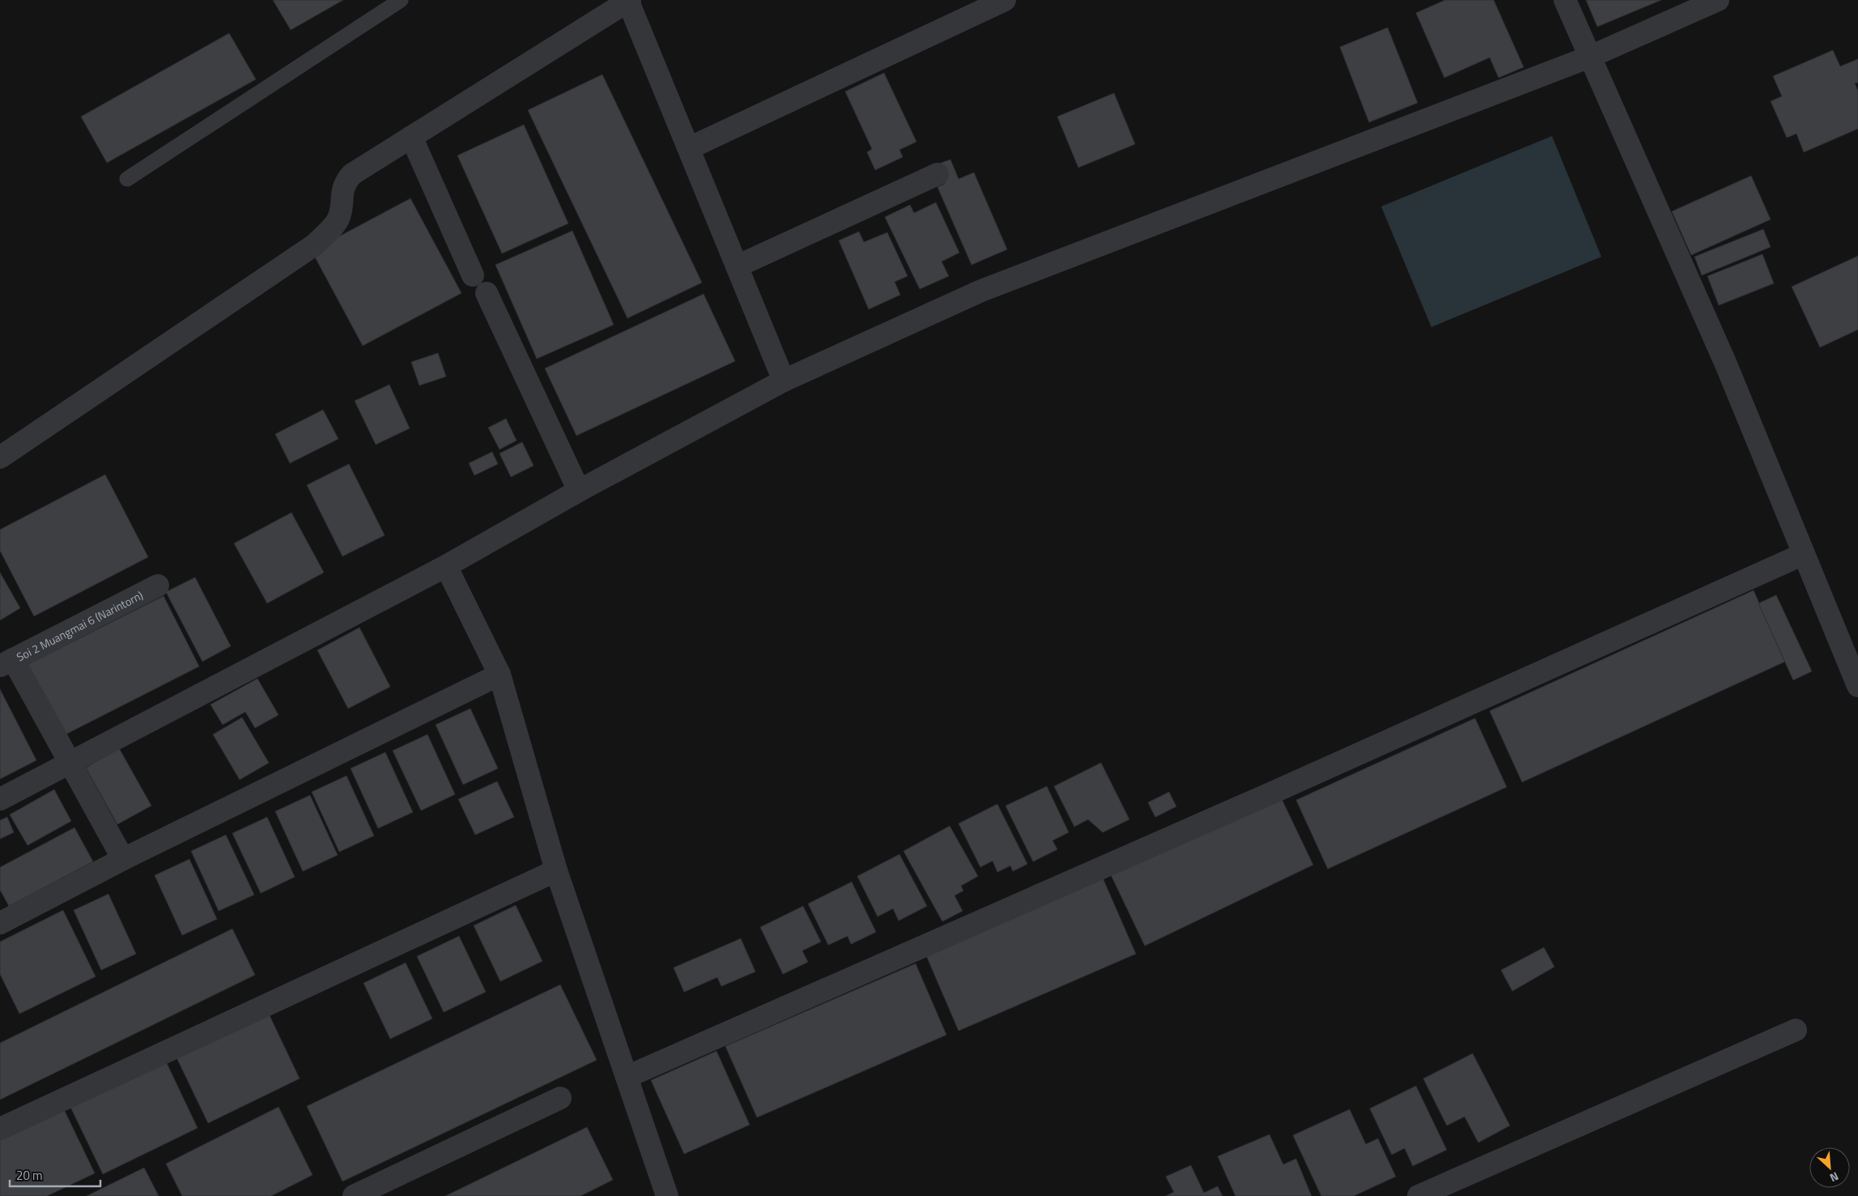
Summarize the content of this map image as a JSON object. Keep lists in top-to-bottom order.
{
  "streets": {
    "street": ["Soi 2 Muangmai 6 (Narintorn)"]
  },
  "scale_bar": "20 m",
  "north": "bottom right"
}
